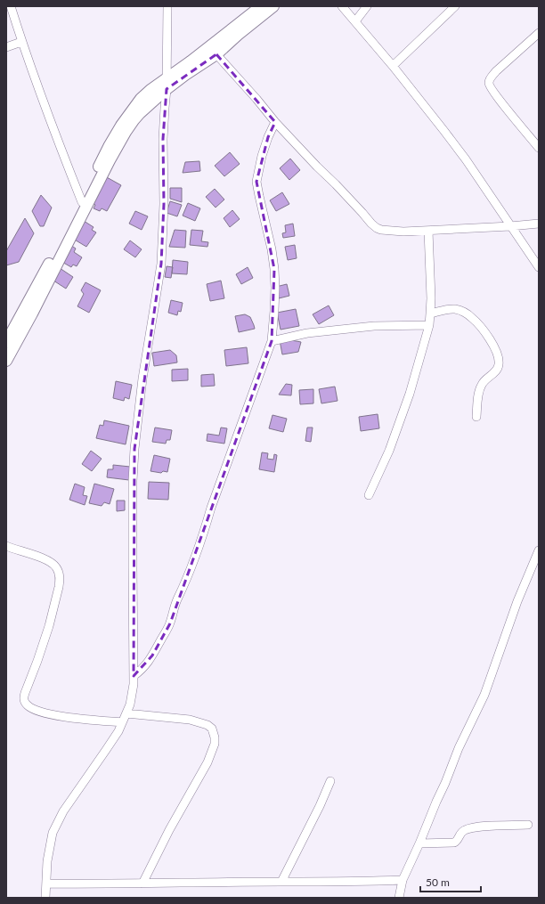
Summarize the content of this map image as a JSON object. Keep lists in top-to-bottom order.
{
  "scale_bar": "50 m"
}
